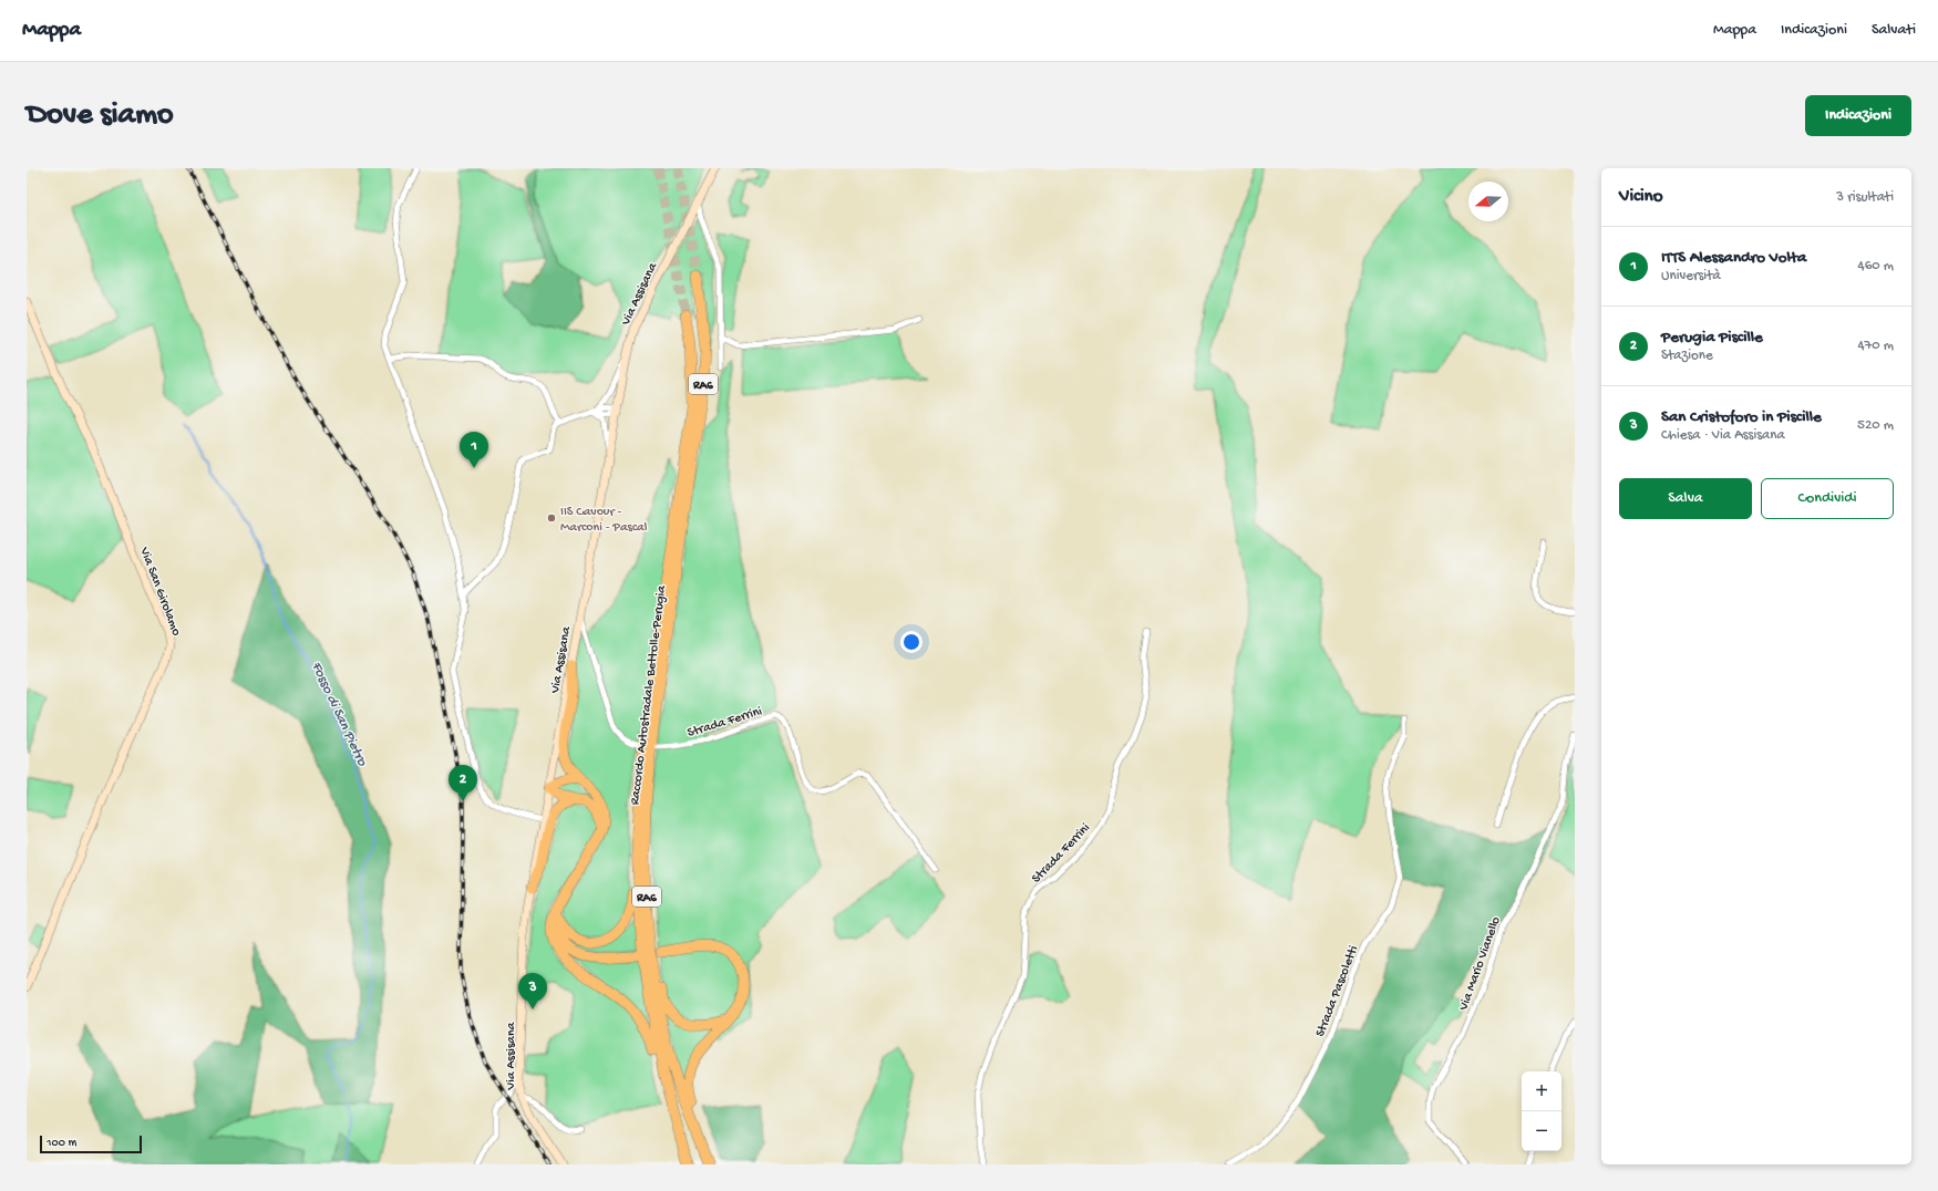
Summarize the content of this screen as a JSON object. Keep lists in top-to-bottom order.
{
  "streets": {
    "highway": ["RA6", "Raccordo Autostradale Bettolle-Perugia"],
    "main road": ["Via Assisana", "Via San Girolamo"],
    "street": ["Strada Ferrini", "Via Mario Vianello", "Strada Pascoletti"]
  },
  "crossings": [
    ["RA6", "Raccordo Autostradale Bettolle-Perugia"]
  ],
  "water": ["Fosso di San Pietro"],
  "places": ["IIS Cavour - Marconi - Pascal"],
  "scale_bar": "100 m",
  "north": "left",
  "page": {
    "header": "Mappa",
    "nav": ["Mappa", "Indicazioni", "Salvati"],
    "buttons": [
      "Indicazioni",
      ["Salva", "Condividi"]
    ],
    "title": "Dove siamo",
    "heading": ["Vicino", "3 risultati"],
    "list": [
      {
        "mark": "1",
        "name": "ITTS Alessandro Volta",
        "note": "Università",
        "value": "460 m"
      },
      {
        "mark": "2",
        "name": "Perugia Piscille",
        "note": "Stazione",
        "value": "470 m"
      },
      {
        "mark": "3",
        "name": "San Cristoforo in Piscille",
        "note": "Chiesa · Via Assisana",
        "value": "520 m"
      }
    ],
    "pins": ["1", "2", "3"],
    "map_buttons": ["+", "−"],
    "scale": "100 m"
  }
}
